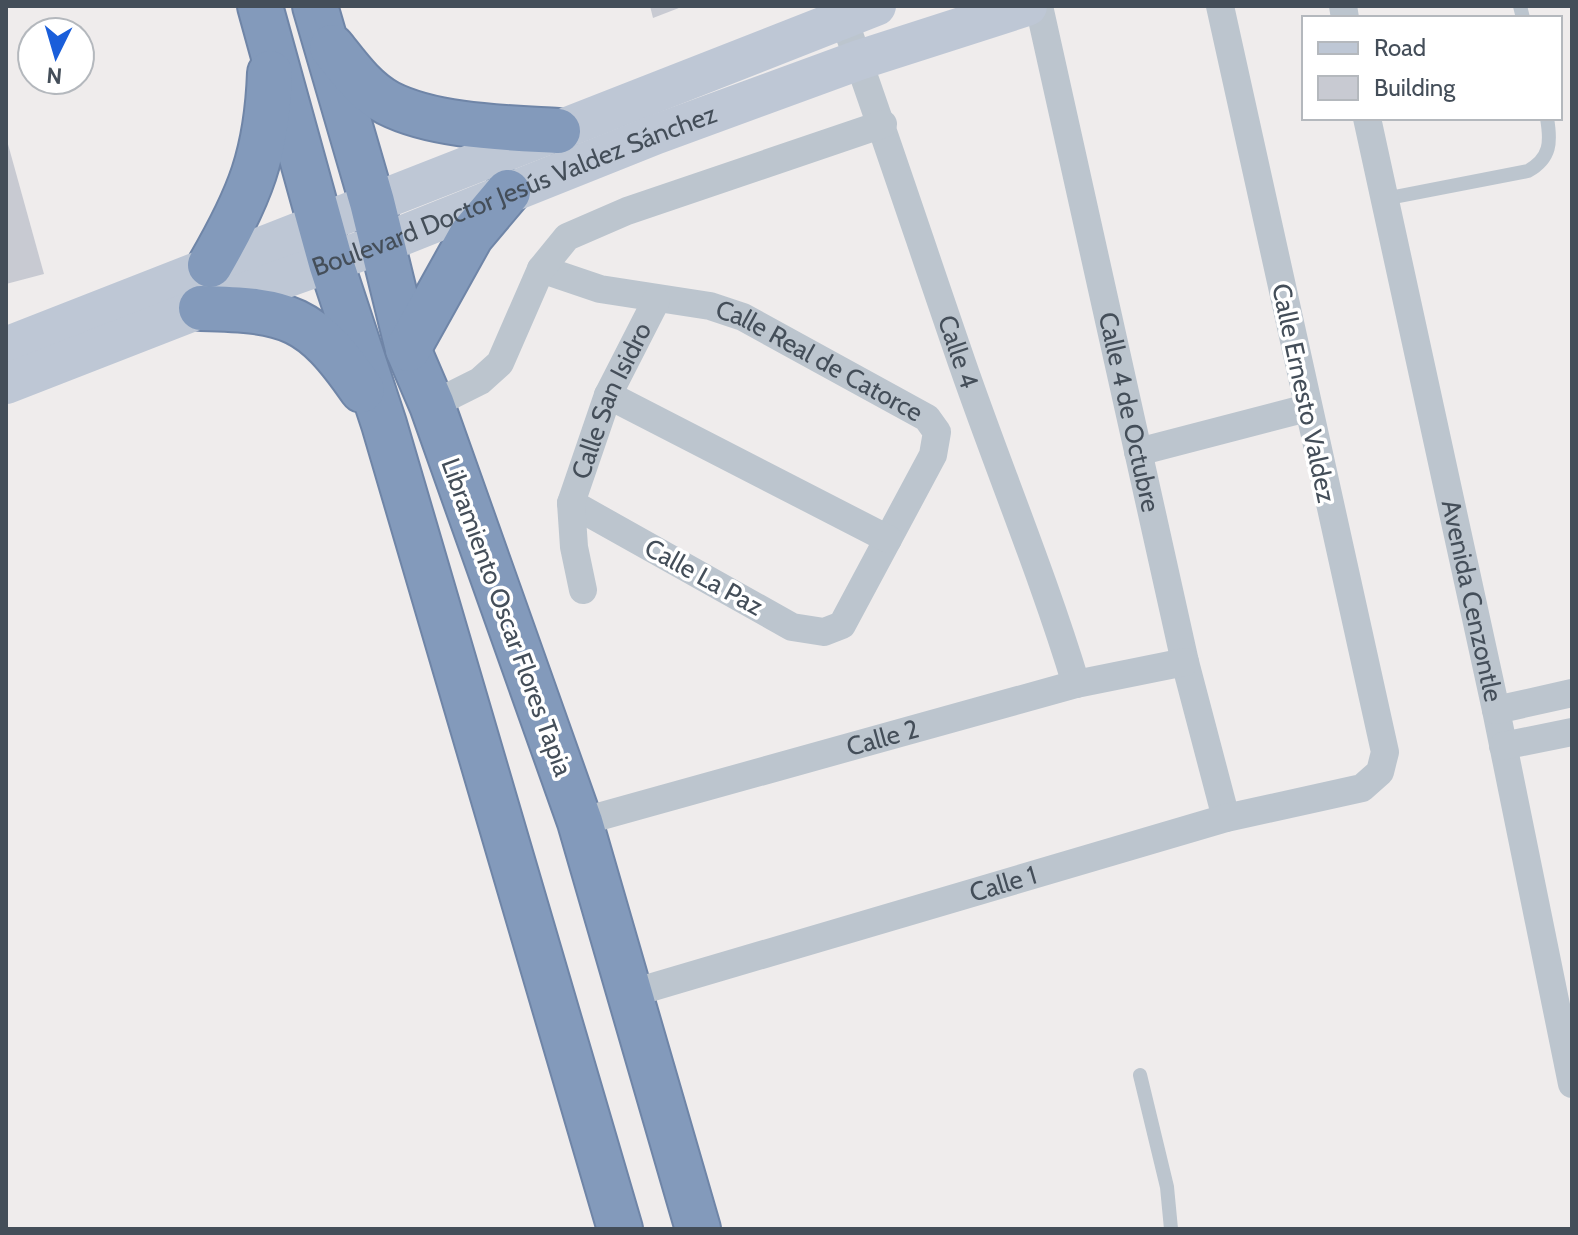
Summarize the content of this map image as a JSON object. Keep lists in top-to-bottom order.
{
  "streets": {
    "highway": ["Libramiento Oscar Flores Tapia"],
    "main road": ["Boulevard Doctor Jesús Valdez Sánchez"],
    "street": [
      "Calle 4",
      "Calle Real de Catorce",
      "Calle Ernesto Valdez",
      "Calle San Isidro",
      "Calle 4 de Octubre",
      "Calle La Paz",
      "Avenida Cenzontle",
      "Calle 2",
      "Calle 1"
    ]
  },
  "crossings": [
    ["Boulevard Doctor Jesús Valdez Sánchez", "Calle 4"],
    ["Boulevard Doctor Jesús Valdez Sánchez", "Libramiento Oscar Flores Tapia"],
    ["Calle 4", "Calle 2"],
    ["Calle Real de Catorce", "Calle San Isidro"],
    ["Calle Real de Catorce", "Calle La Paz"],
    ["Calle Ernesto Valdez", "Calle 1"],
    ["Calle San Isidro", "Calle La Paz"],
    ["Calle 4 de Octubre", "Calle 2"],
    ["Calle 4 de Octubre", "Calle 1"],
    ["Libramiento Oscar Flores Tapia", "Calle 2"],
    ["Libramiento Oscar Flores Tapia", "Calle 1"]
  ],
  "legend": ["Road", "Building"],
  "north": "bottom"
}
